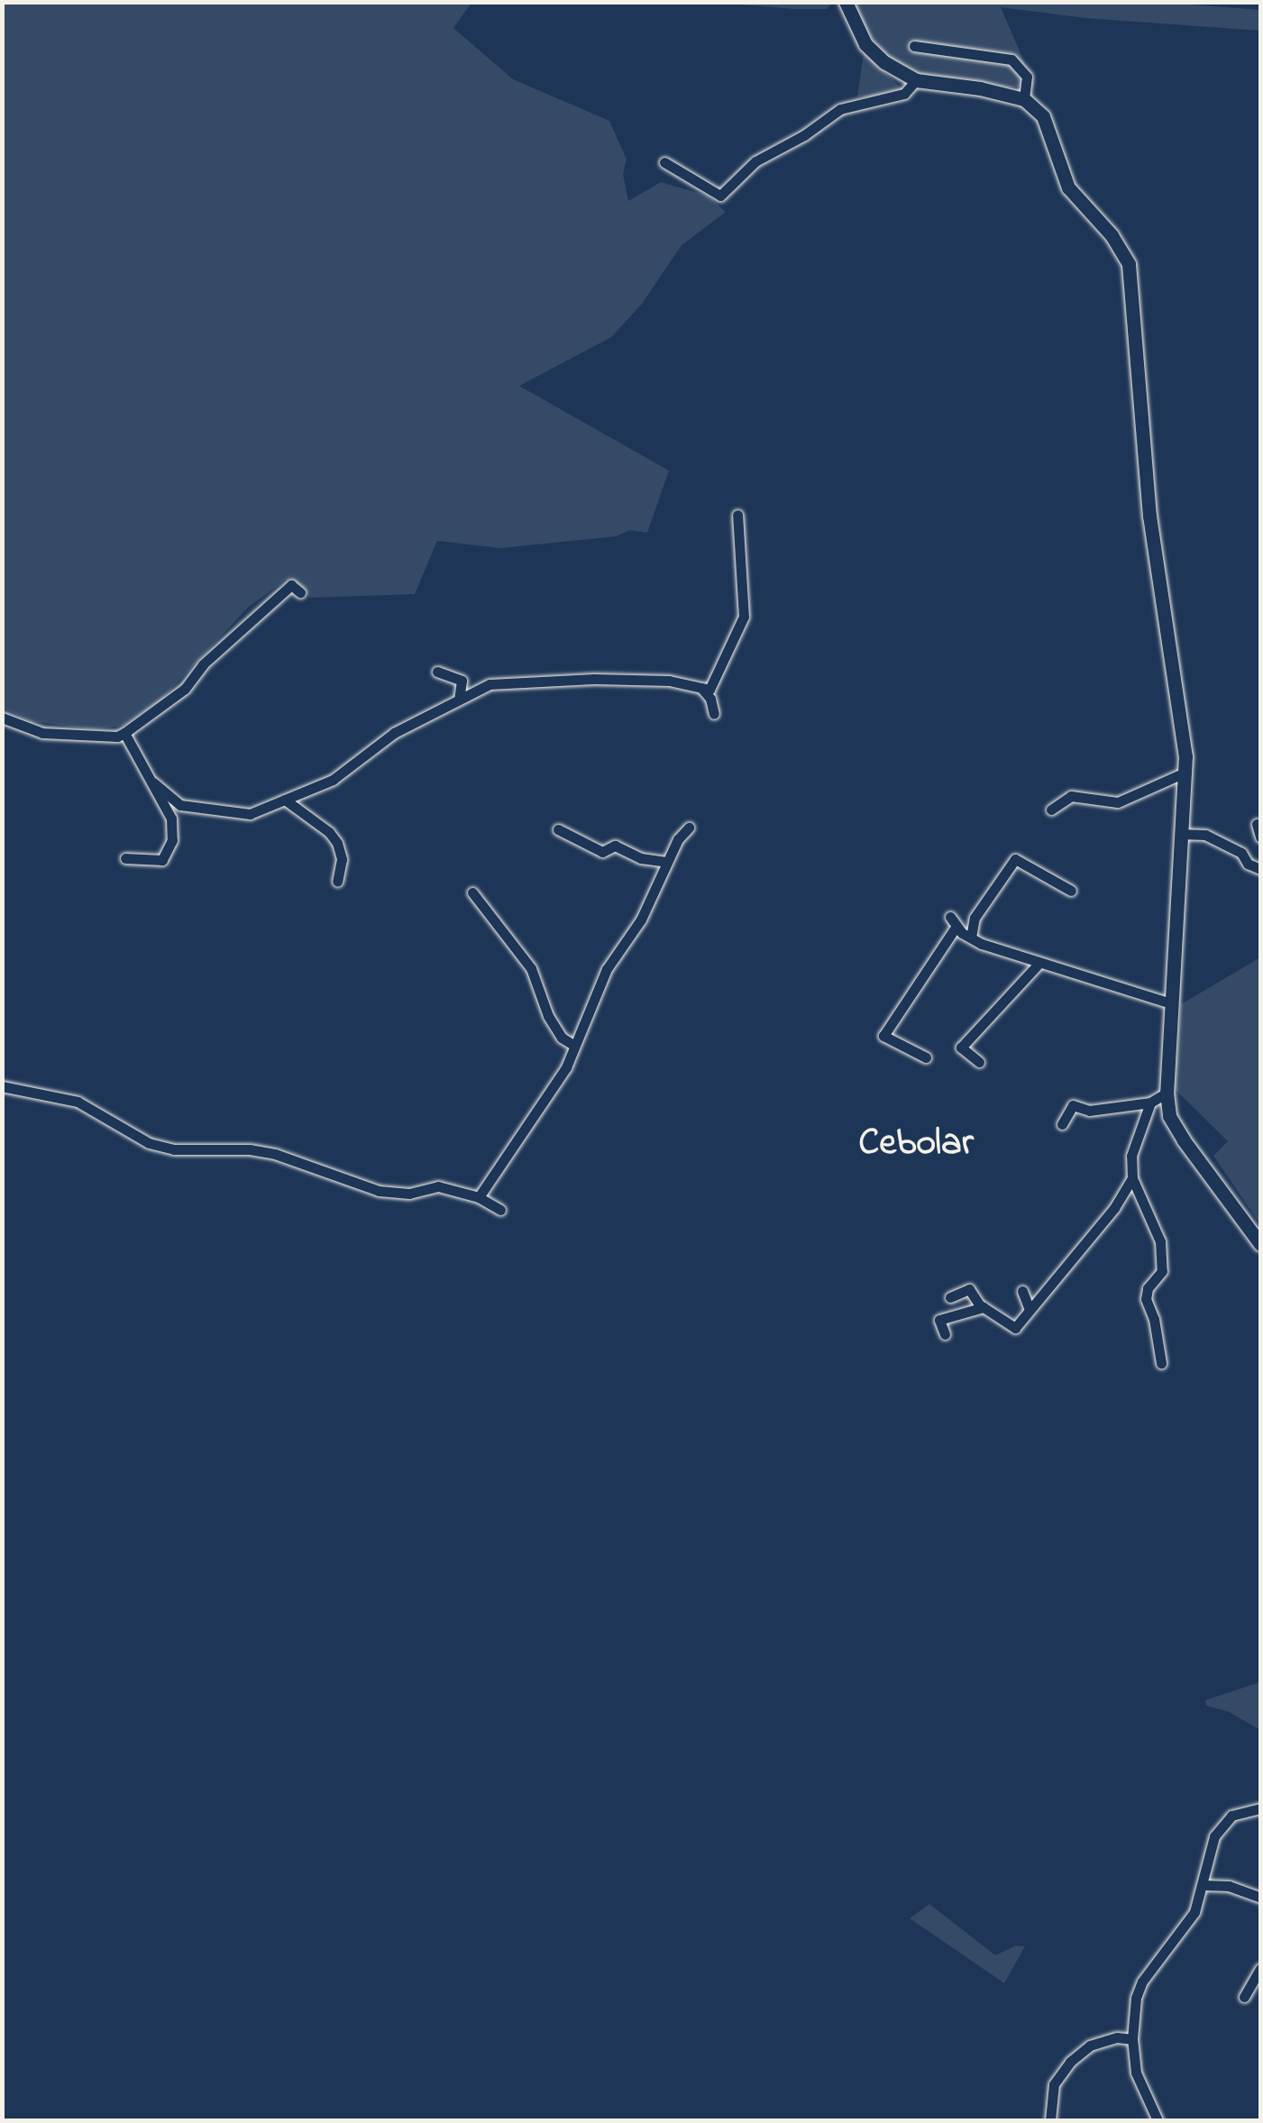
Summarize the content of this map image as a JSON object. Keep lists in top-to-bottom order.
{
  "districts": ["Cebolar"]
}
